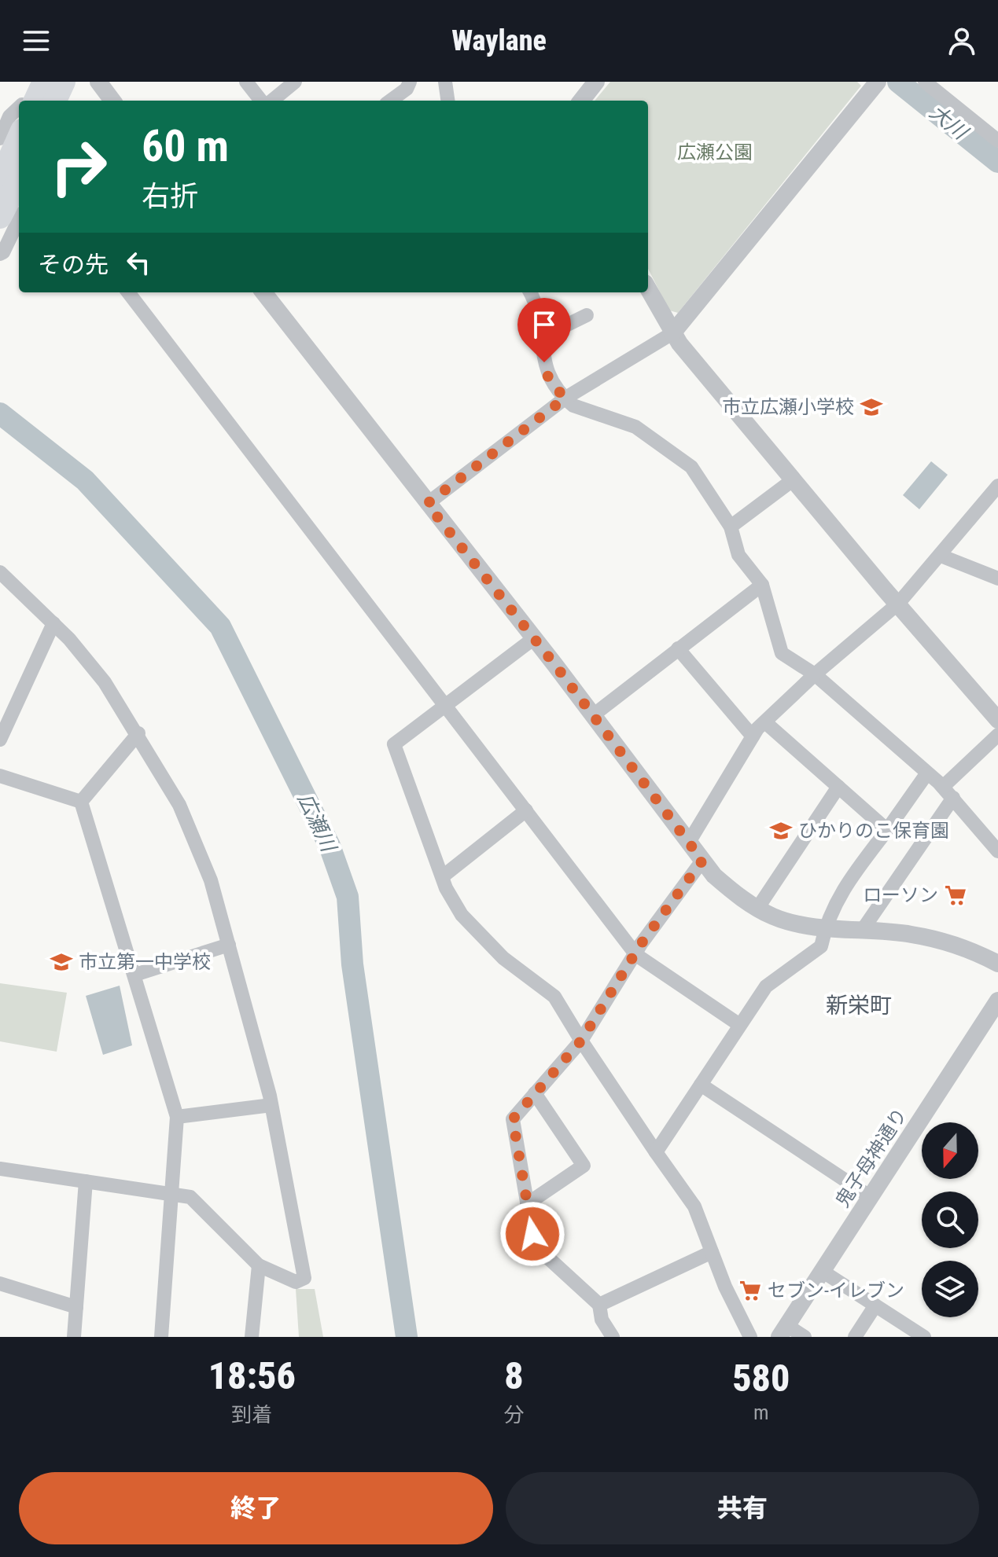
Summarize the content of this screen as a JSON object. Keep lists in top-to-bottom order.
{
  "streets": {
    "street": ["鬼子母神通り"]
  },
  "districts": ["新栄町"],
  "water": ["大川", "広瀬川"],
  "parks": ["広瀬公園"],
  "places": {
    "school or university": ["市立広瀬小学校", "ひかりのこ保育園", "市立第一中学校"],
    "supermarket": ["ローソン", "セブン-イレブン"]
  },
  "north": "bottom",
  "page": {
    "header": "Waylane",
    "turn": ["60 m", "右折"],
    "then": "その先",
    "eta": [
      "18:56",
      "到着",
      "8",
      "分",
      "580",
      "m"
    ],
    "buttons": ["終了", "共有"]
  }
}
